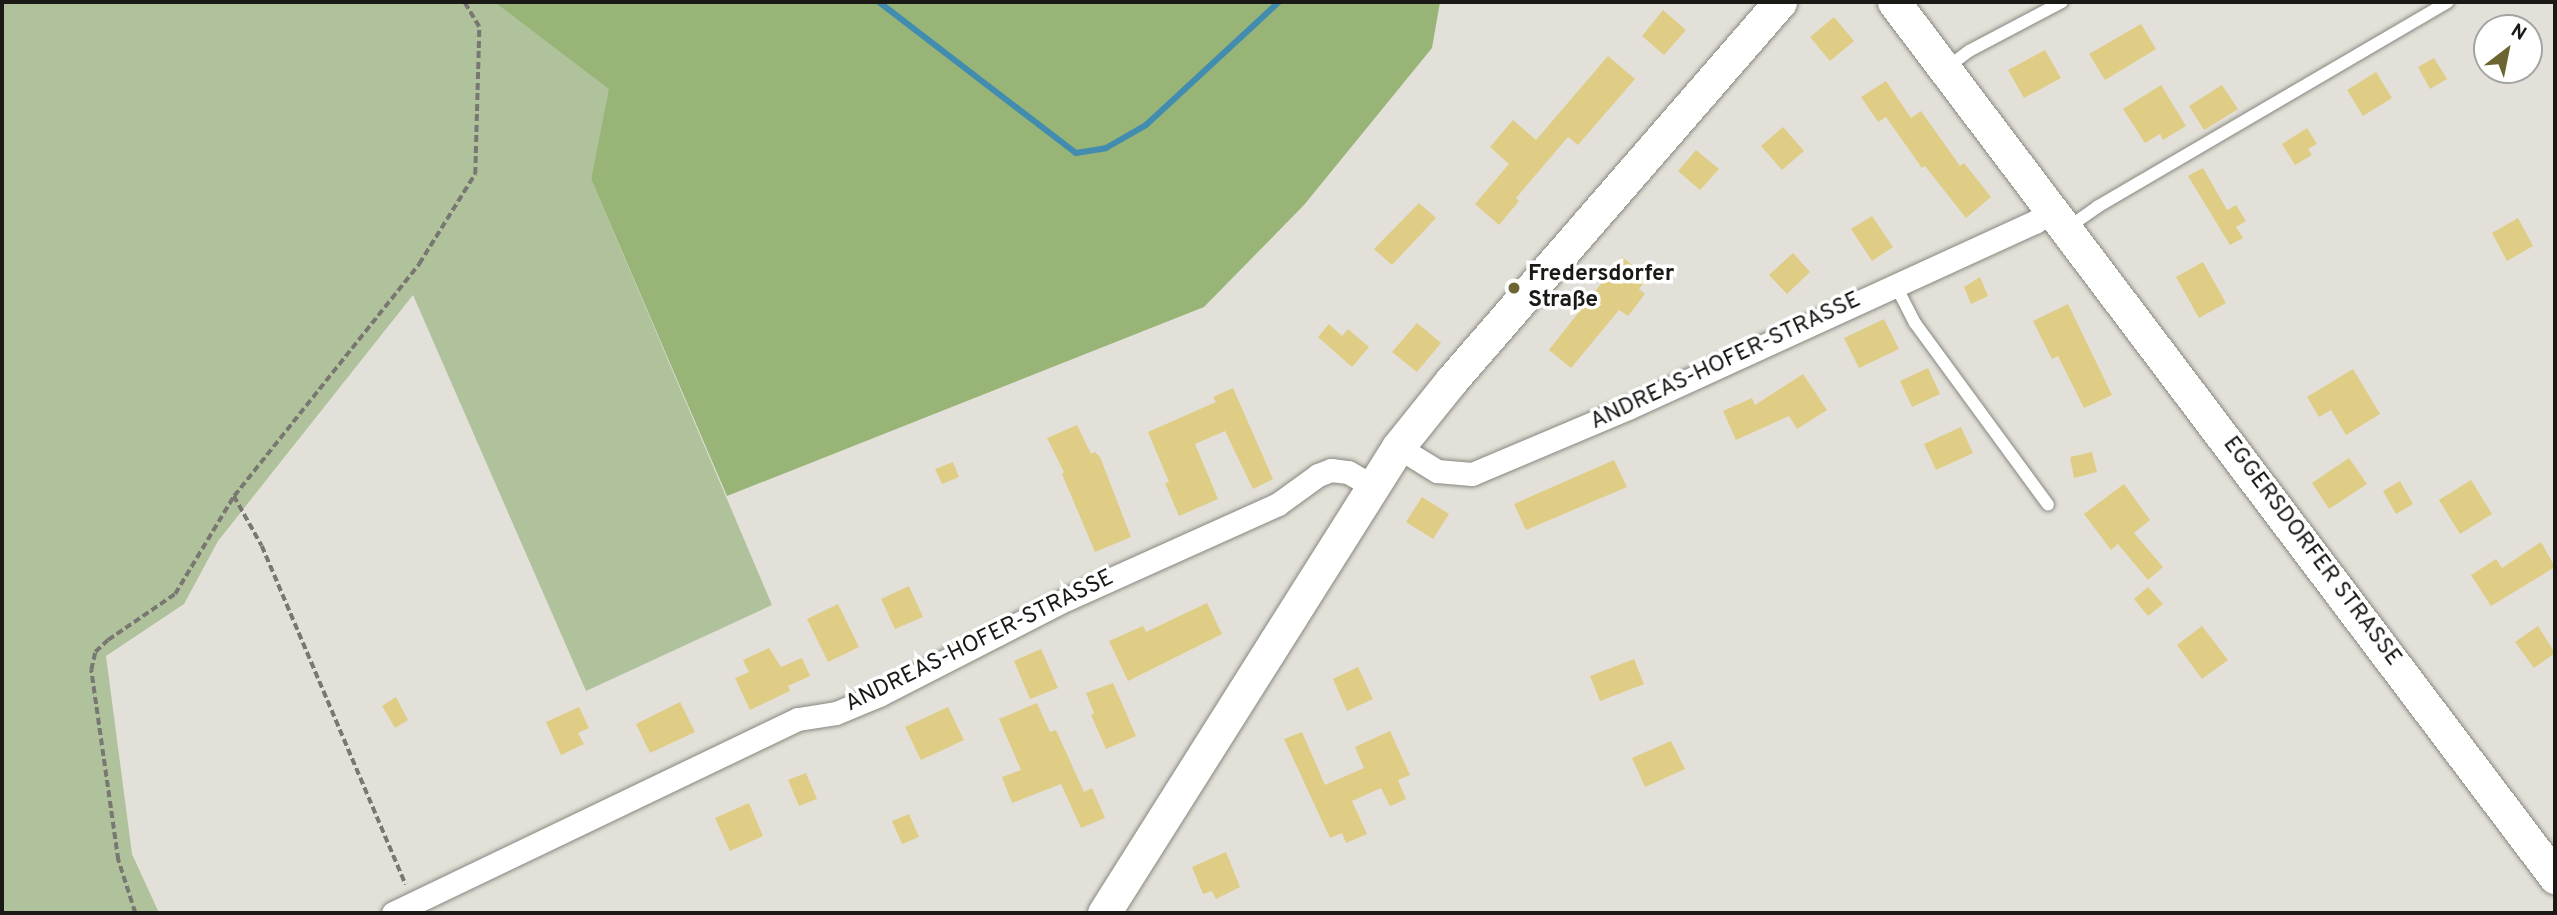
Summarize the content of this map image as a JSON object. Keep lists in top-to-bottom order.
{
  "streets": {
    "street": ["ANDREAS-HOFER-STRASSE", "EGGERSDORFER STRASSE"]
  },
  "crossings": [
    ["ANDREAS-HOFER-STRASSE", "EGGERSDORFER STRASSE"]
  ],
  "places": ["Fredersdorfer Straße"],
  "north": "top right"
}
